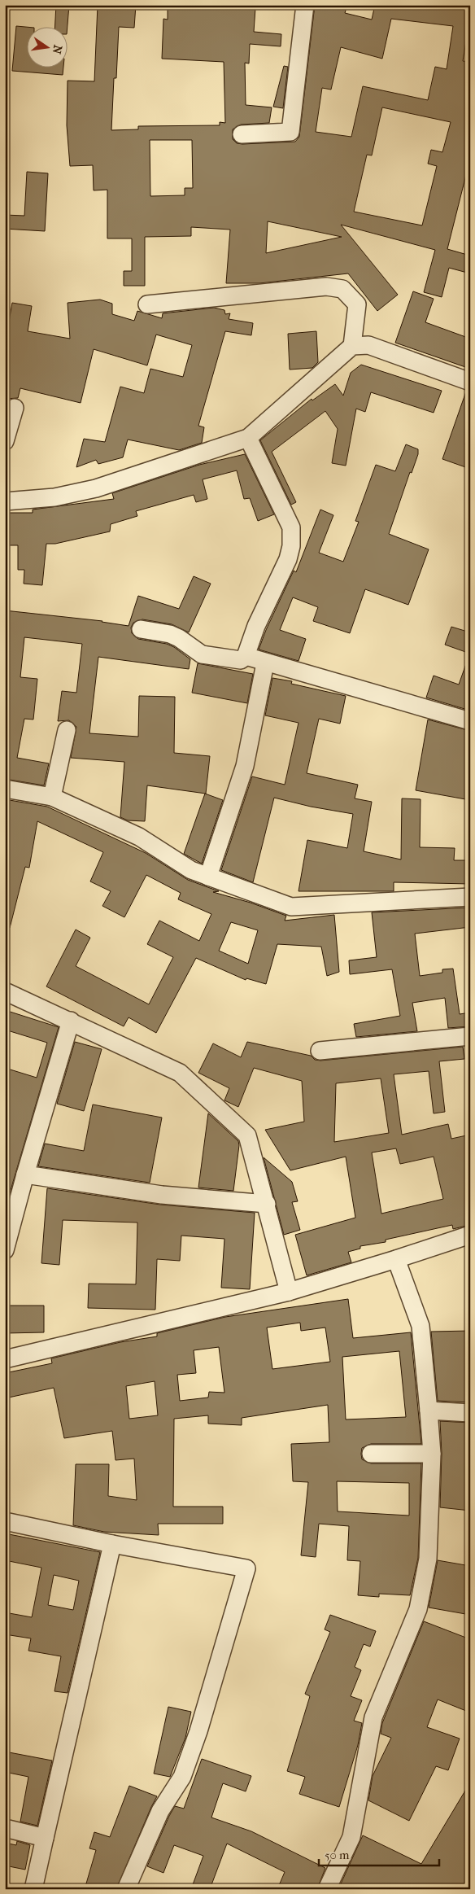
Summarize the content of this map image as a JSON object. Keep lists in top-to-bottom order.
{
  "scale_bar": "50 m",
  "north": "right"
}
